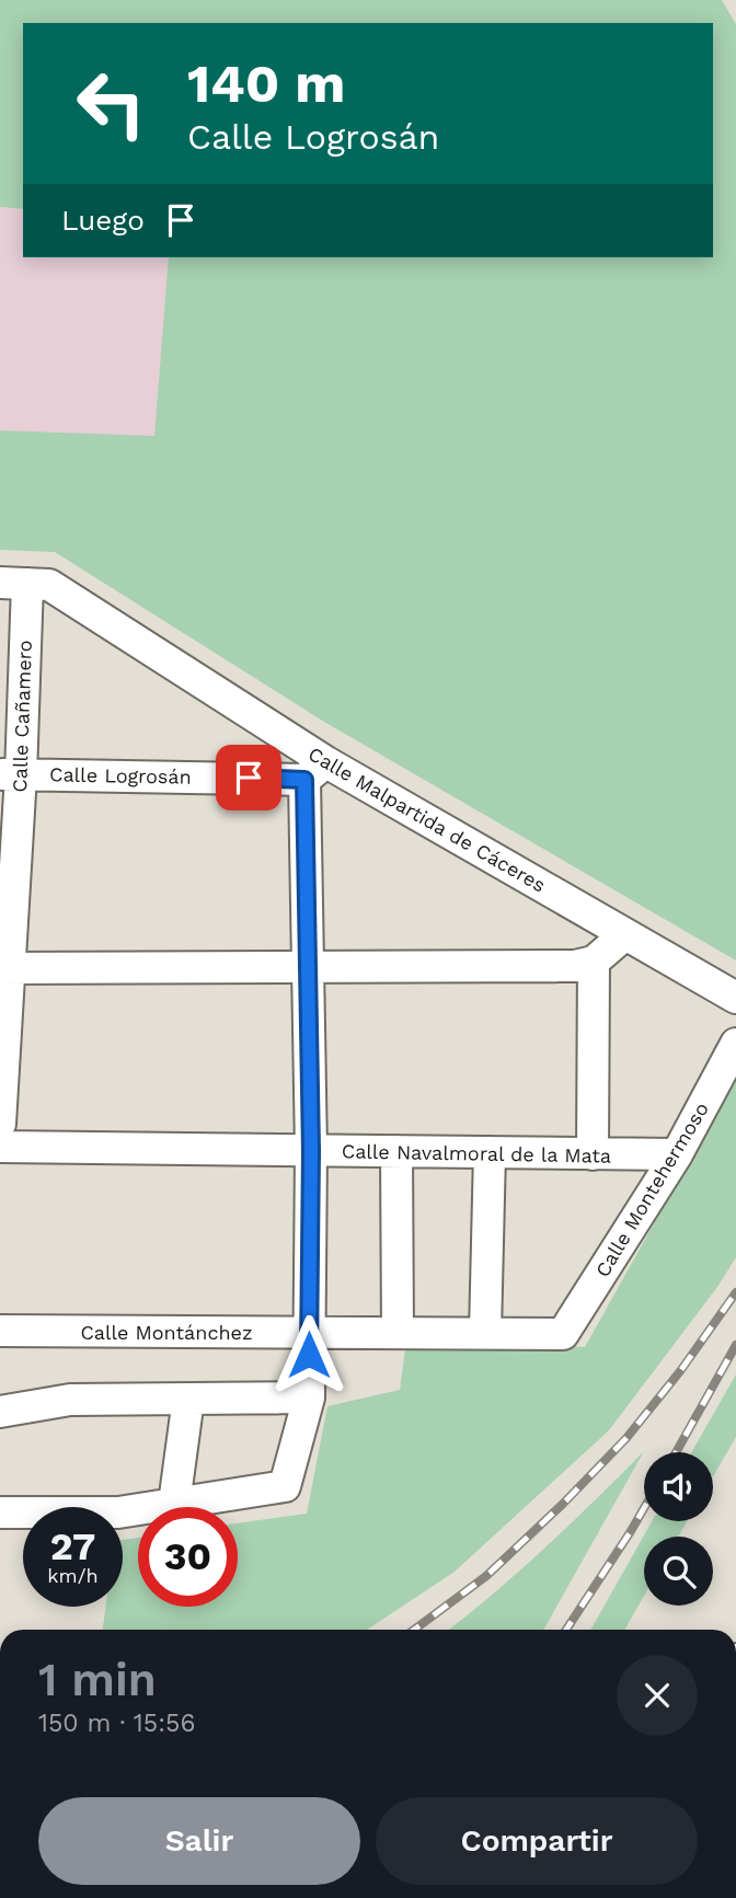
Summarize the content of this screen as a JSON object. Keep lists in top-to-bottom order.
{
  "streets": {
    "street": [
      "Calle Cañamero",
      "Calle Logrosán",
      "Calle Malpartida de Cáceres",
      "Calle Navalmoral de la Mata",
      "Calle Montehermoso",
      "Calle Montánchez"
    ]
  },
  "crossings": [
    ["Calle Cañamero", "Calle Logrosán"],
    ["Calle Cañamero", "Calle Malpartida de Cáceres"],
    ["Calle Logrosán", "Calle Malpartida de Cáceres"],
    ["Calle Navalmoral de la Mata", "Calle Montehermoso"],
    ["Calle Montehermoso", "Calle Montánchez"]
  ],
  "page": {
    "turn": ["140 m", "Calle Logrosán"],
    "then": "Luego",
    "speed": "27 km/h",
    "limit": "30",
    "heading": ["1 min", "150 m · 15:56"],
    "buttons": ["Salir", "Compartir"]
  }
}
